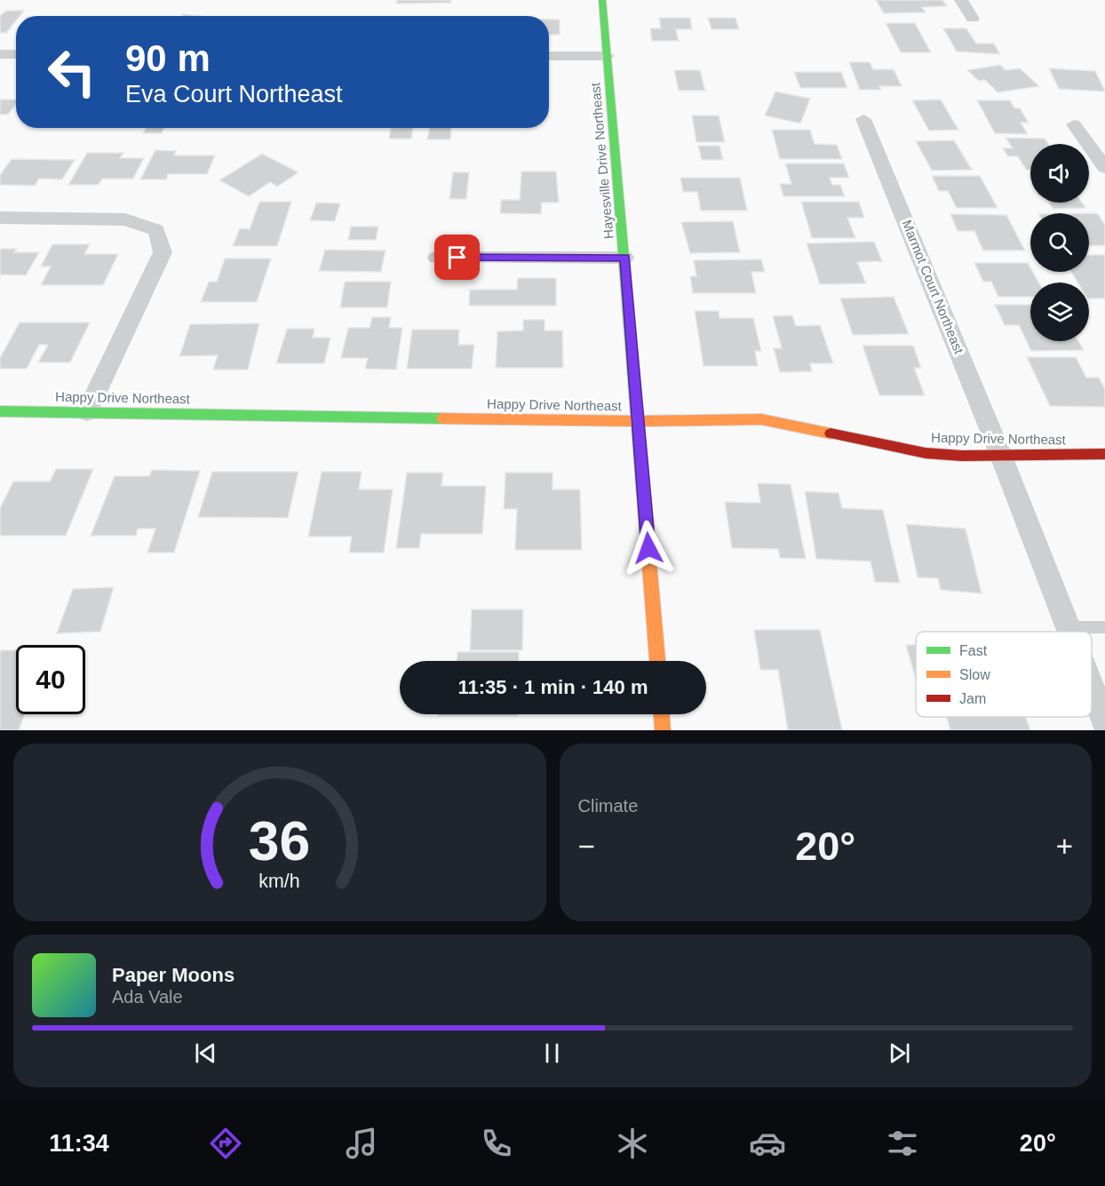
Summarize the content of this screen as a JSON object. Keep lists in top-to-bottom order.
{
  "streets": {
    "street": ["Hayesville Drive Northeast", "Marmot Court Northeast", "Happy Drive Northeast"]
  },
  "crossings": [
    ["Hayesville Drive Northeast", "Happy Drive Northeast"],
    ["Marmot Court Northeast", "Happy Drive Northeast"]
  ],
  "legend": ["Fast", "Slow", "Jam"],
  "page": {
    "turn": ["90 m", "Eva Court Northeast"],
    "limit": "40",
    "trip": "11:35 · 1 min · 140 m",
    "tile": "Climate",
    "heat": ["−", "20°", "+"],
    "song": ["Paper Moons", "Ada Vale"],
    "tabs": ["11:34", "20°"],
    "gauge": ["36", "km/h"]
  }
}
